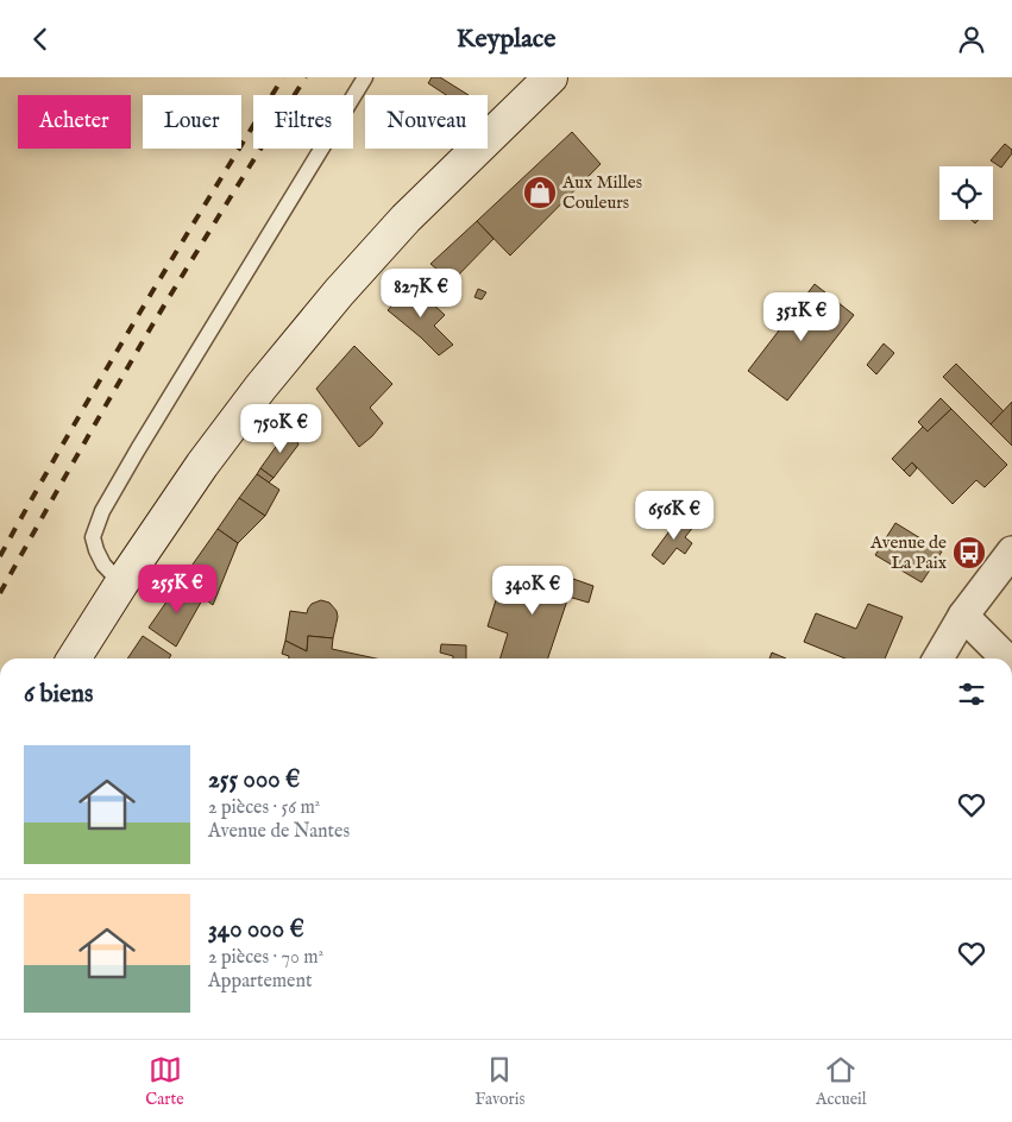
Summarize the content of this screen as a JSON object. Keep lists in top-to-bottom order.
{
  "places": {
    "shop": ["Aux Milles Couleurs"],
    "bus stop": ["Avenue de La Paix"]
  },
  "page": {
    "header": "Keyplace",
    "chip": [
      "Acheter",
      "Louer",
      "Filtres",
      "Nouveau"
    ],
    "price": [
      "827K €",
      "351K €",
      "750K €",
      "656K €",
      "255K €",
      "340K €"
    ],
    "heading": "6 biens",
    "list": [
      {
        "name": "255 000 €",
        "note": "2 pièces · 56 m² · Avenue de Nantes"
      },
      {
        "name": "340 000 €",
        "note": "2 pièces · 70 m² · Appartement"
      }
    ],
    "tabs": ["Carte", "Favoris", "Accueil"]
  }
}
